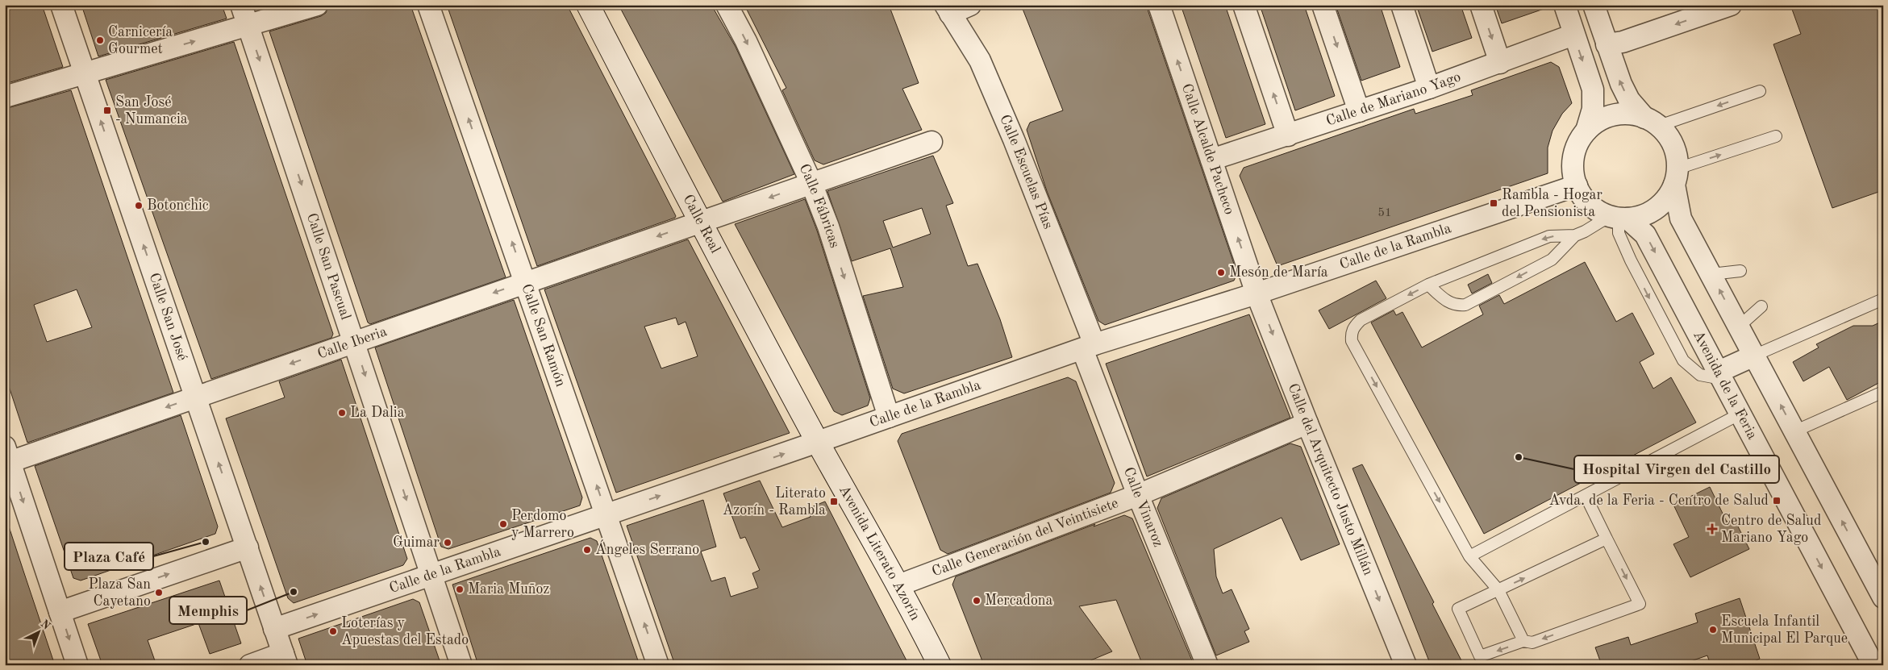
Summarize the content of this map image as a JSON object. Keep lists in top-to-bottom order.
{
  "streets": {
    "main road": ["Calle Real", "Avenida Literato Azorín"],
    "street": [
      "Calle de Mariano Yago",
      "Calle Alcalde Pacheco",
      "Calle Escuelas Pías",
      "Calle Fábricas",
      "Calle de la Rambla",
      "Calle San Pascual",
      "Calle San José",
      "Calle San Ramón",
      "Calle Iberia",
      "Avenida de la Feria",
      "Calle del Arquitecto Justo Millán",
      "Calle Vinaroz",
      "Calle Generación del Veintisiete"
    ]
  },
  "crossings": [
    ["Calle de Mariano Yago", "Calle Alcalde Pacheco"],
    ["Calle Alcalde Pacheco", "Calle de la Rambla"],
    ["Calle Alcalde Pacheco", "Calle del Arquitecto Justo Millán"],
    ["Calle Escuelas Pías", "Calle de la Rambla"],
    ["Calle Escuelas Pías", "Calle Vinaroz"],
    ["Calle Fábricas", "Calle de la Rambla"],
    ["Calle Fábricas", "Calle Iberia"],
    ["Calle Real", "Calle de la Rambla"],
    ["Calle Real", "Calle Iberia"],
    ["Calle Real", "Avenida Literato Azorín"],
    ["Calle de la Rambla", "Calle San Pascual"],
    ["Calle de la Rambla", "Calle San José"],
    ["Calle de la Rambla", "Calle San Ramón"],
    ["Calle de la Rambla", "Avenida de la Feria"],
    ["Calle de la Rambla", "Calle del Arquitecto Justo Millán"],
    ["Calle de la Rambla", "Calle Vinaroz"],
    ["Calle de la Rambla", "Avenida Literato Azorín"],
    ["Calle San Pascual", "Calle Iberia"],
    ["Calle San José", "Calle Iberia"],
    ["Calle San Ramón", "Calle Iberia"],
    ["Calle del Arquitecto Justo Millán", "Calle Generación del Veintisiete"],
    ["Calle Vinaroz", "Calle Generación del Veintisiete"],
    ["Calle Generación del Veintisiete", "Avenida Literato Azorín"]
  ],
  "one_way": [
    "Calle Fábricas",
    "Calle San Pascual",
    "Calle San José",
    "Calle San Ramón",
    "Calle Iberia",
    "Calle del Arquitecto Justo Millán"
  ],
  "places": {
    "other": [
      "Carnicería Gourmet",
      "Botonchic",
      "Mesón de María",
      "La Dalia",
      "Hospital Virgen del Castillo",
      "Perdomo y Marrero",
      "Plaza Café",
      "Guimar",
      "Ángeles Serrano",
      "Maria Muñoz",
      "Memphis",
      "Plaza San Cayetano",
      "Mercadona",
      "Escuela Infantil Municipal El Parque",
      "Loterías y Apuestas del Estado"
    ],
    "transit": [
      "San José - Numancia",
      "Rambla - Hogar del Pensionista",
      "Avda. de la Feria - Centro de Salud",
      "Literato Azorín - Rambla"
    ],
    "health": ["Centro de Salud Mariano Yago"]
  },
  "house_numbers": ["51"],
  "north": "top right"
}
